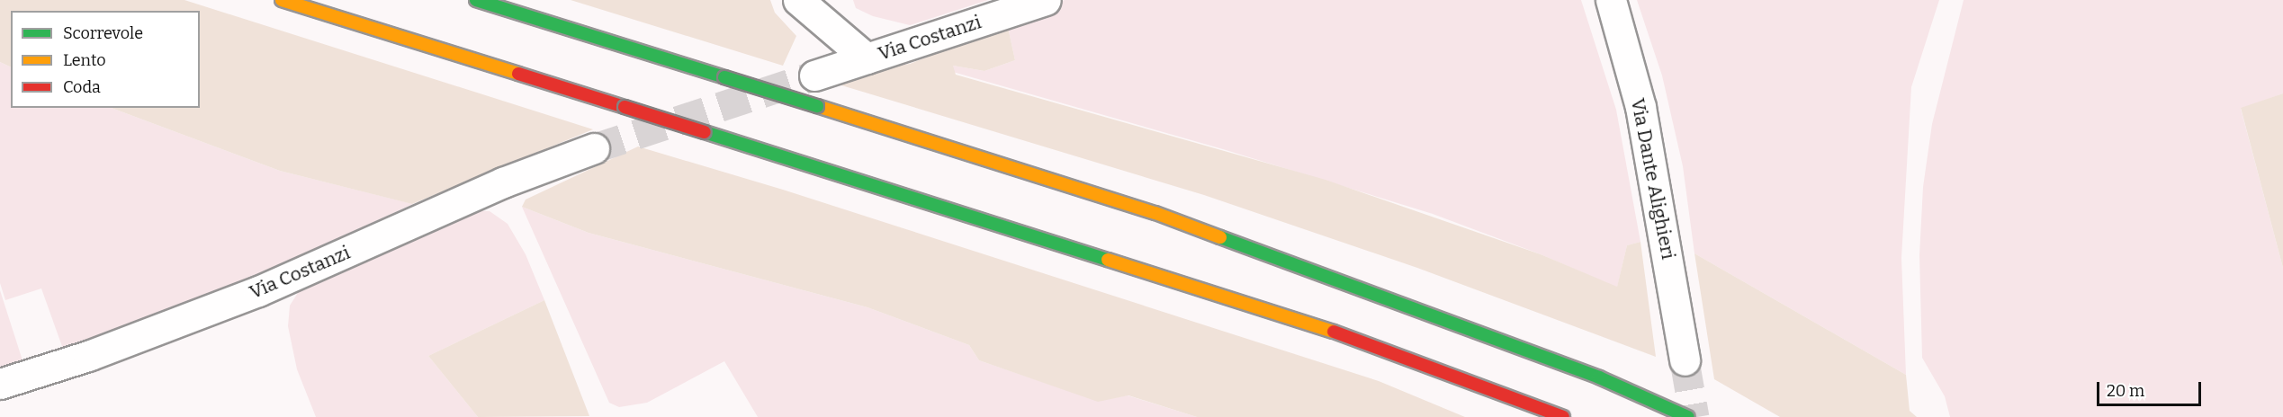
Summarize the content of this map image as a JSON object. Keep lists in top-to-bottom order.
{
  "streets": {
    "street": ["Via Costanzi", "Via Dante Alighieri"]
  },
  "legend": ["Scorrevole", "Lento", "Coda"],
  "scale_bar": "20 m"
}
